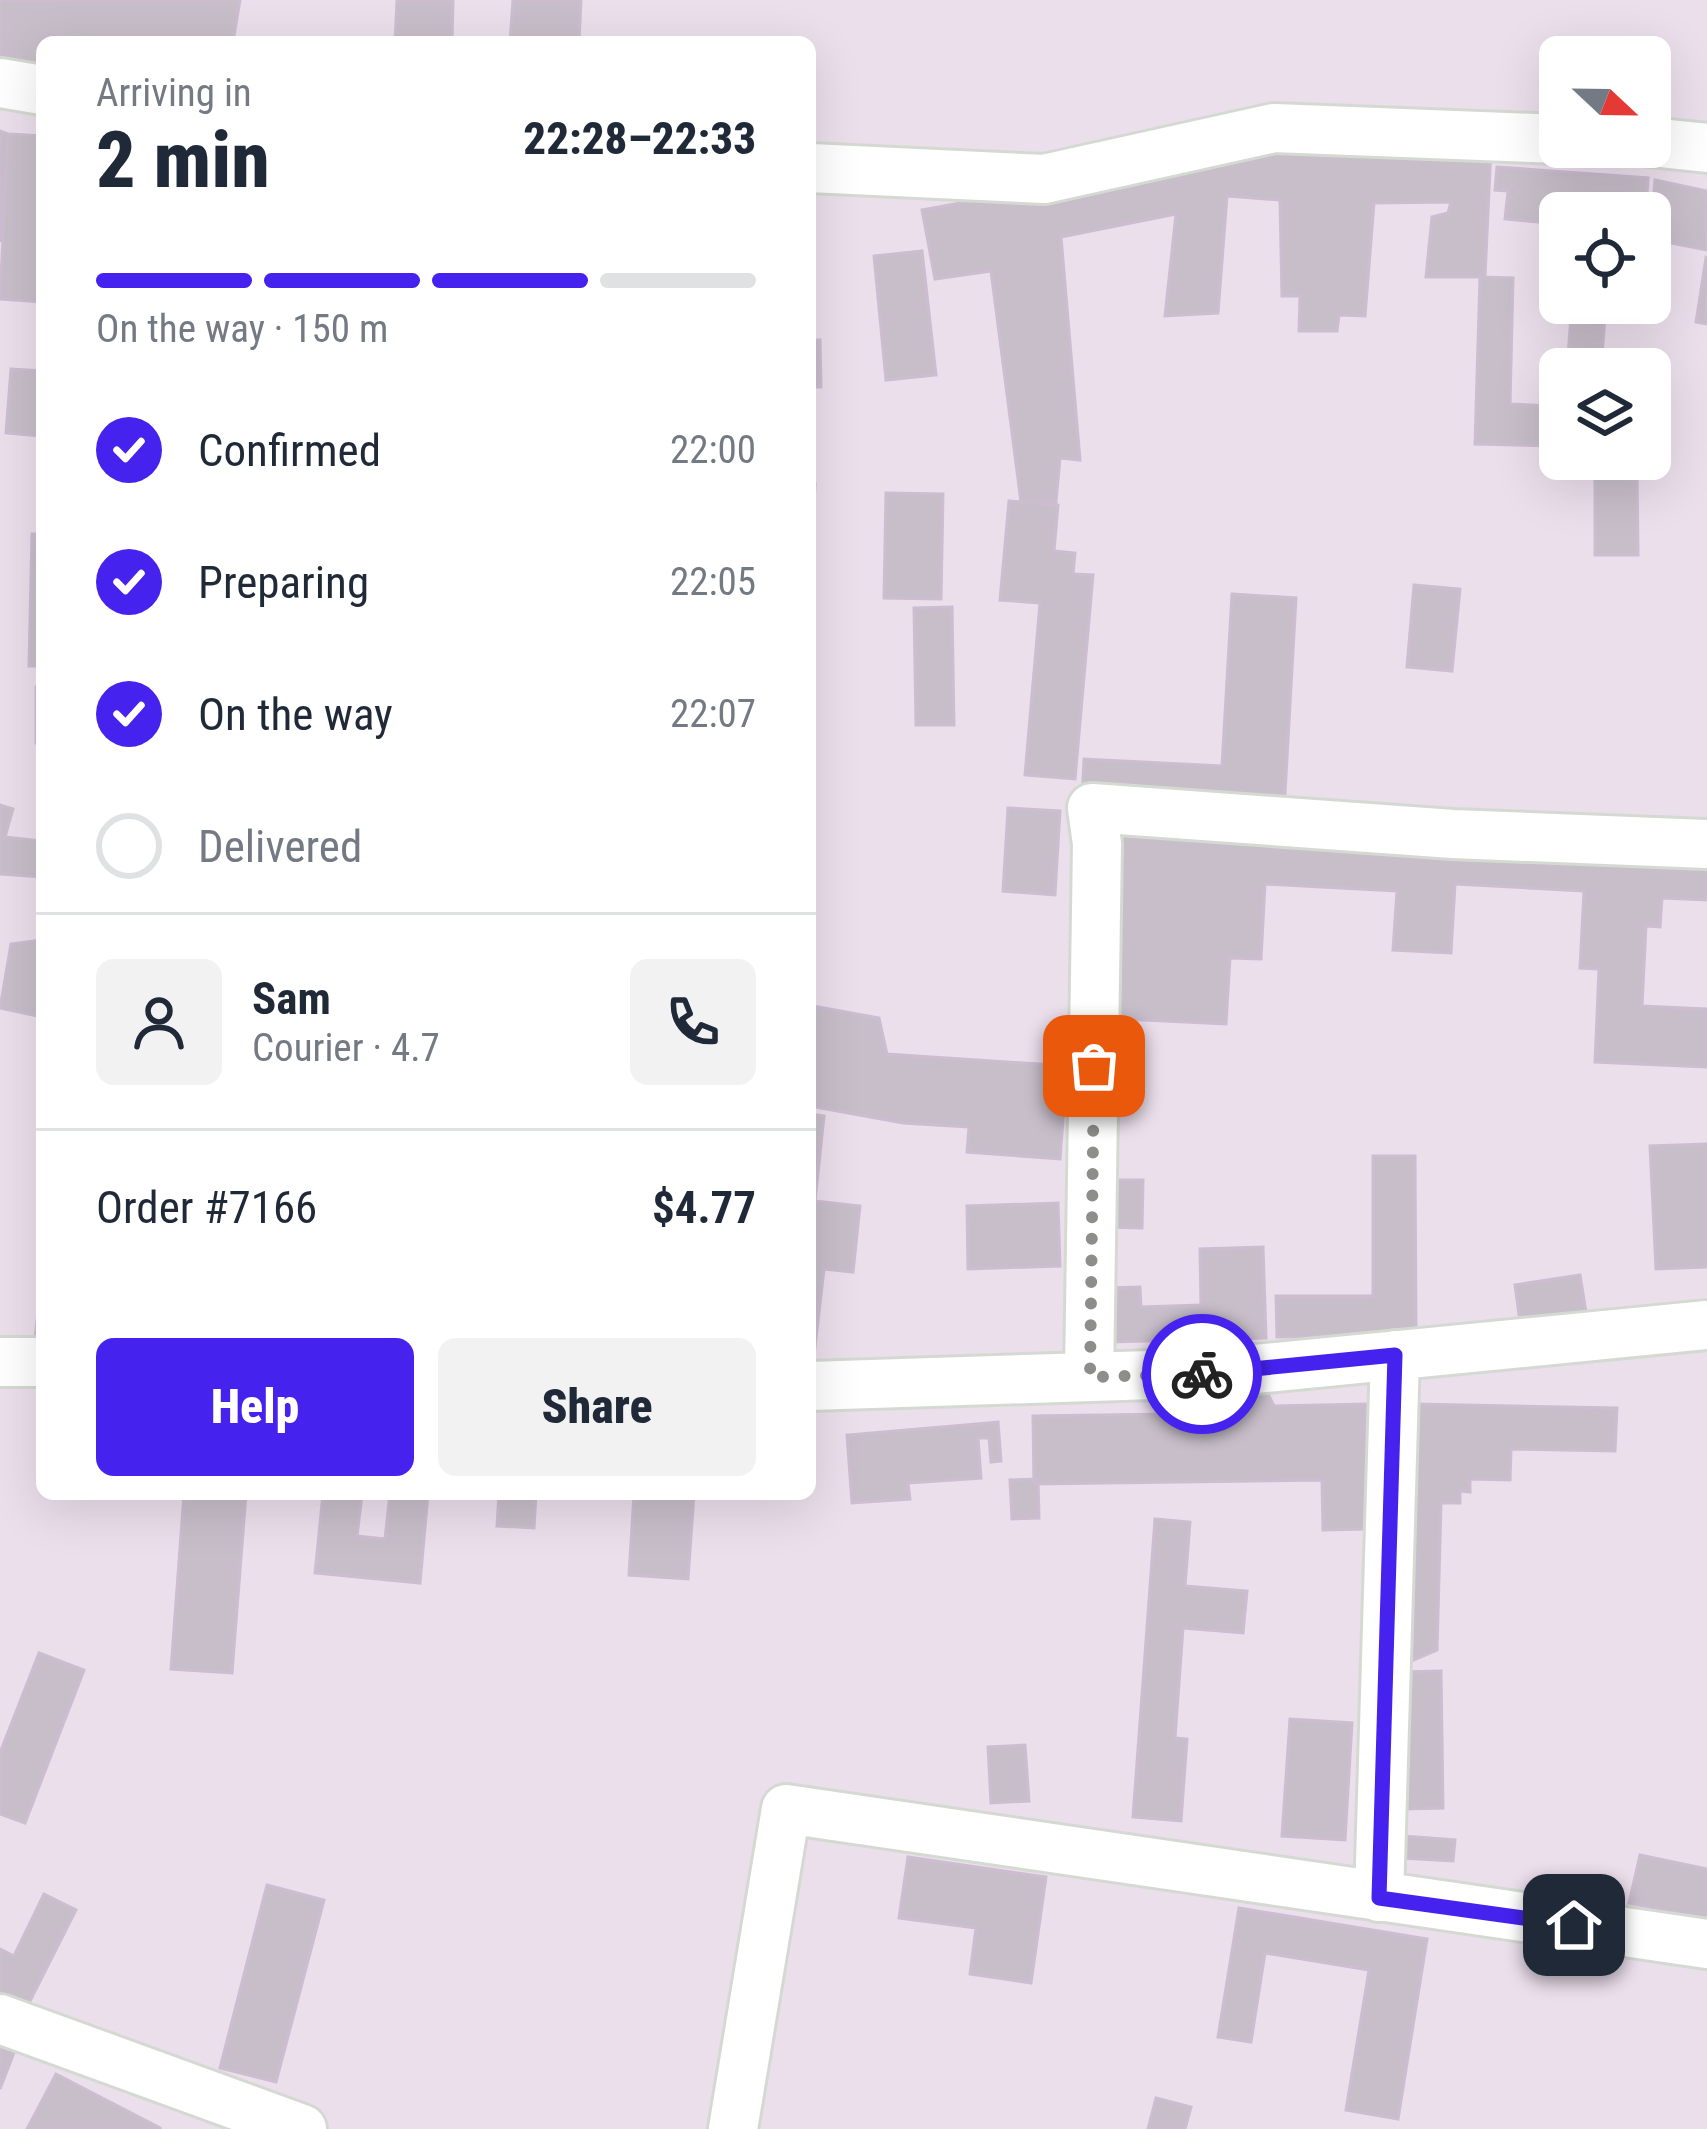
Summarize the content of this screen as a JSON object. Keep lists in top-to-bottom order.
{
  "north": "right",
  "page": {
    "heading": ["2 min", "Arriving in", "22:28–22:33"],
    "panel": [
      "Sam",
      "Courier · 4.7",
      "Order #7166",
      "$4.77"
    ],
    "bar": "On the way · 150 m",
    "list": [
      ["Confirmed", "22:00"],
      ["Preparing", "22:05"],
      ["On the way", "22:07"],
      "Delivered"
    ],
    "buttons": ["Help", "Share"]
  }
}
